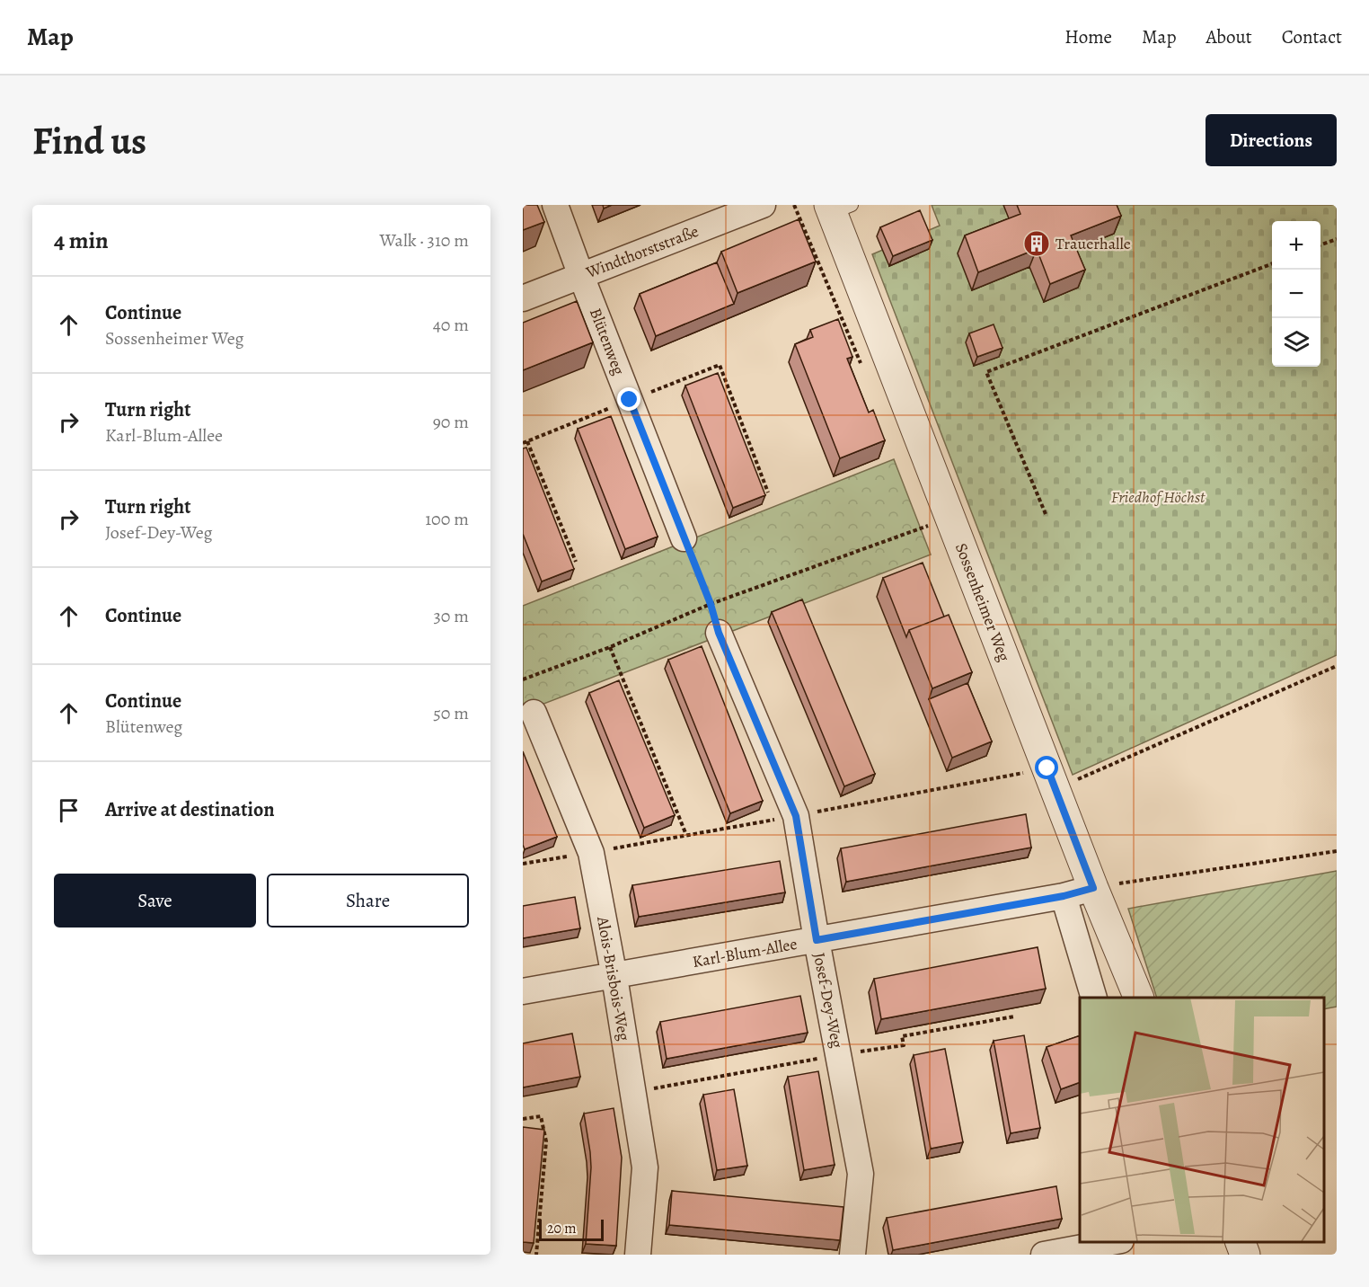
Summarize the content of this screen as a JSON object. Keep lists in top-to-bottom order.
{
  "streets": {
    "street": [
      "Windthorststraße",
      "Blütenweg",
      "Sossenheimer Weg",
      "Karl-Blum-Allee",
      "Alois-Brisbois-Weg",
      "Josef-Dey-Weg"
    ]
  },
  "crossings": [
    ["Windthorststraße", "Blütenweg"],
    ["Sossenheimer Weg", "Karl-Blum-Allee"],
    ["Karl-Blum-Allee", "Alois-Brisbois-Weg"],
    ["Karl-Blum-Allee", "Josef-Dey-Weg"]
  ],
  "parks": ["Friedhof Höchst"],
  "places": {
    "building": ["Trauerhalle"]
  },
  "scale_bar": "20 m",
  "page": {
    "header": "Map",
    "nav": [
      "Home",
      "Map",
      "About",
      "Contact"
    ],
    "buttons": [
      "Directions",
      ["Save", "Share"]
    ],
    "title": "Find us",
    "heading": ["4 min", "Walk · 310 m"],
    "map_buttons": ["+", "−"],
    "list": [
      ["Continue", "Sossenheimer Weg", "40 m"],
      ["Turn right", "Karl-Blum-Allee", "90 m"],
      ["Turn right", "Josef-Dey-Weg", "100 m"],
      ["Continue", "30 m"],
      ["Continue", "Blütenweg", "50 m"],
      "Arrive at destination"
    ],
    "scale": "20 m"
  }
}
